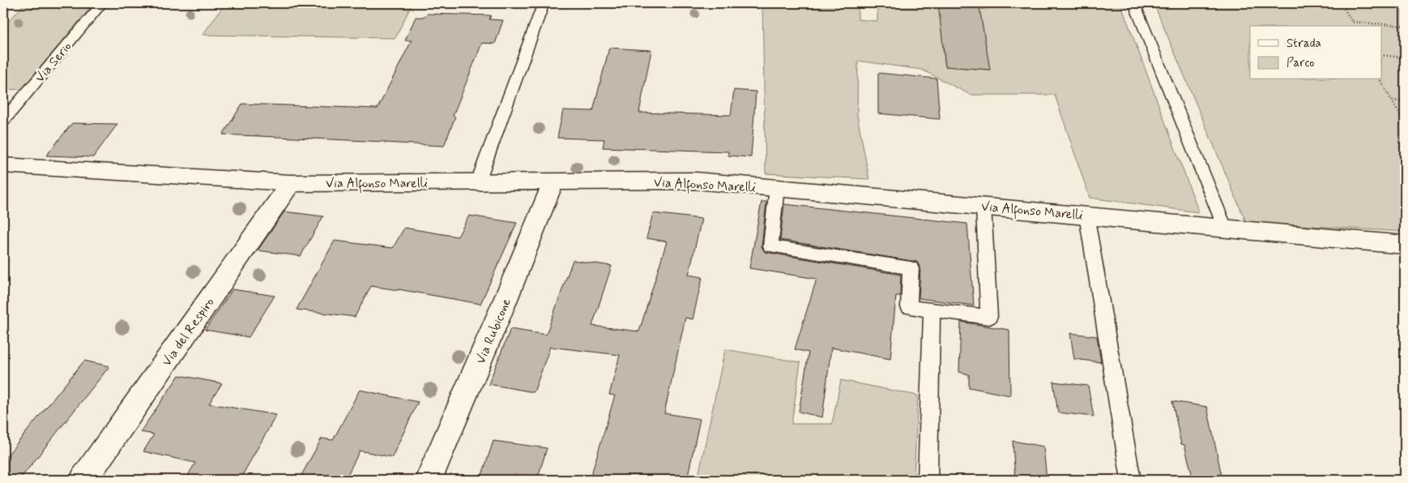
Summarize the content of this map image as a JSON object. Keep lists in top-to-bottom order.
{
  "streets": {
    "street": ["Via Alfonso Marelli", "Via Rubicone", "Via del Respiro"],
    "lane": ["Via Serio"]
  },
  "crossings": [
    ["Via Alfonso Marelli", "Via Rubicone"],
    ["Via Alfonso Marelli", "Via del Respiro"]
  ],
  "legend": ["Strada", "Parco"]
}
